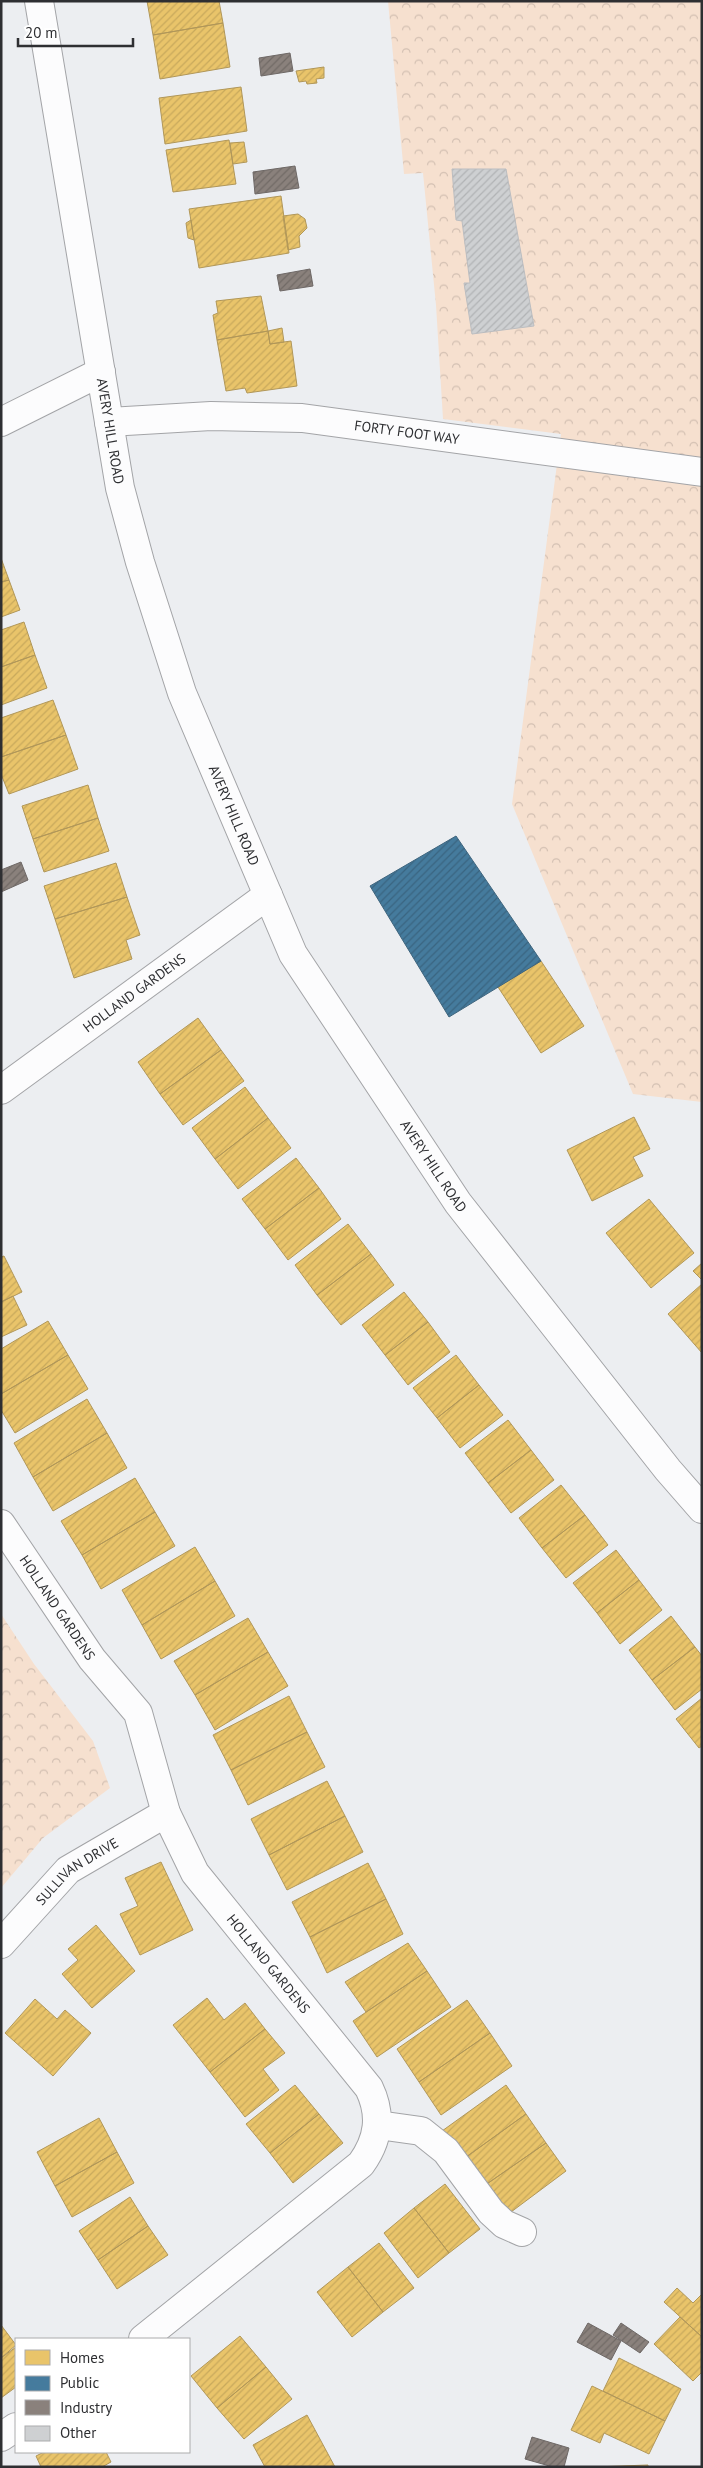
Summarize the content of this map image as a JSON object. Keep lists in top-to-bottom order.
{
  "streets": {
    "street": [
      "AVERY HILL ROAD",
      "FORTY FOOT WAY",
      "HOLLAND GARDENS",
      "SULLIVAN DRIVE"
    ]
  },
  "crossings": [
    ["AVERY HILL ROAD", "FORTY FOOT WAY"],
    ["AVERY HILL ROAD", "HOLLAND GARDENS"],
    ["HOLLAND GARDENS", "SULLIVAN DRIVE"]
  ],
  "legend": [
    "Homes",
    "Public",
    "Industry",
    "Other"
  ],
  "scale_bar": "20 m"
}
